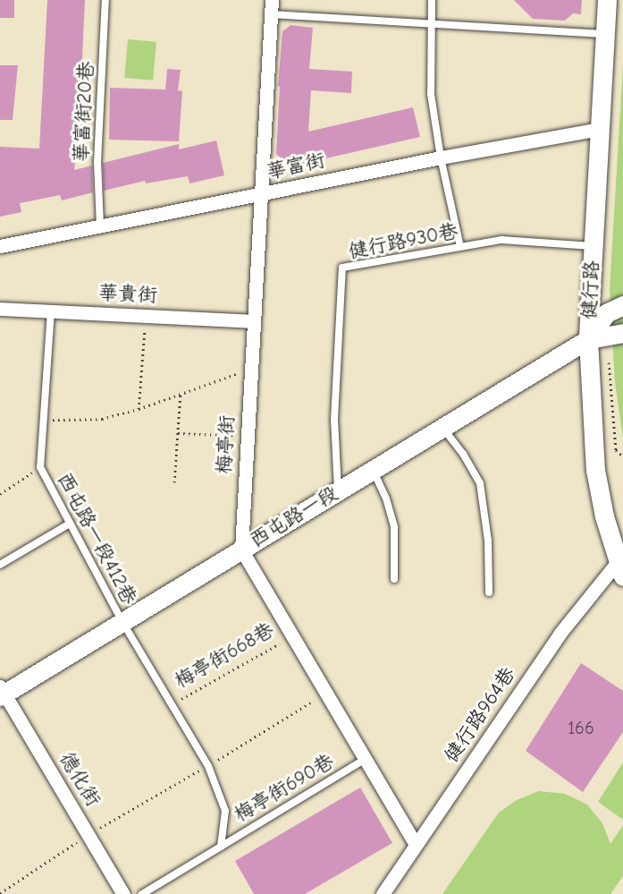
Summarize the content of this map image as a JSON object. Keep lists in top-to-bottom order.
{
  "streets": {
    "street": [
      "華富街",
      "健行路",
      "華貴街",
      "梅亭街",
      "西屯路一段",
      "健行路964巷",
      "德化街"
    ],
    "lane": [
      "華富街20巷",
      "健行路930巷",
      "西屯路一段412巷",
      "梅亭街668巷",
      "梅亭街690巷"
    ]
  },
  "crossings": [
    ["華富街20巷", "華富街"],
    ["華富街", "健行路"],
    ["華富街", "梅亭街"],
    ["健行路930巷", "健行路"],
    ["健行路930巷", "西屯路一段"],
    ["健行路", "西屯路一段"],
    ["健行路", "健行路964巷"],
    ["華貴街", "梅亭街"],
    ["華貴街", "西屯路一段412巷"],
    ["梅亭街", "西屯路一段"],
    ["西屯路一段", "西屯路一段412巷"],
    ["西屯路一段", "梅亭街668巷"],
    ["西屯路一段", "德化街"],
    ["西屯路一段412巷", "梅亭街668巷"],
    ["梅亭街668巷", "梅亭街690巷"]
  ],
  "house_numbers": ["166"]
}
